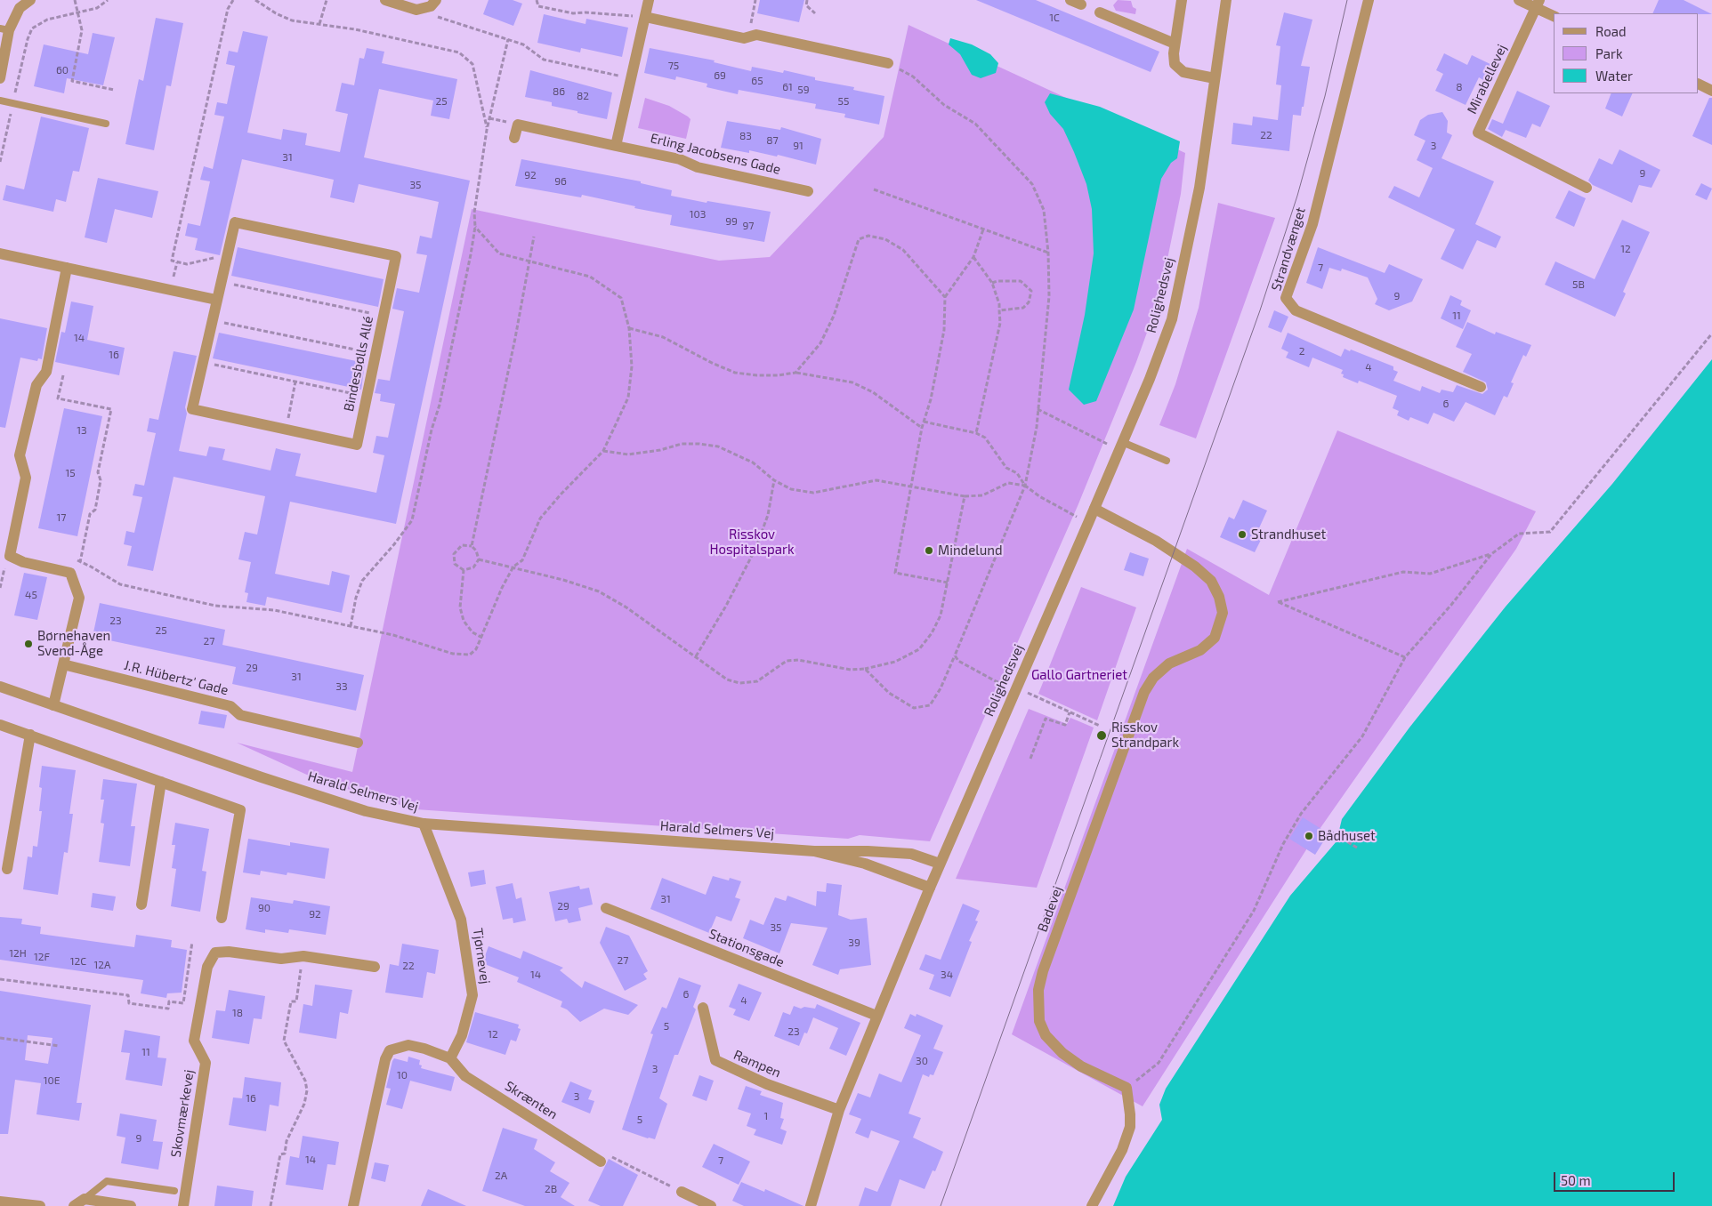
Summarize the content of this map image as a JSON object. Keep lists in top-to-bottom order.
{
  "streets": {
    "street": [
      "Mirabellevej",
      "Erling Jacobsens Gade",
      "Strandvænget",
      "Rolighedsvej",
      "Bindesbølls Allé",
      "J.R. Hübertz' Gade",
      "Harald Selmers Vej",
      "Badevej",
      "Stationsgade",
      "Tjørnevej",
      "Rampen",
      "Skrænten",
      "Skovmærkevej"
    ]
  },
  "crossings": [
    ["Rolighedsvej", "Harald Selmers Vej"],
    ["Rolighedsvej", "Badevej"],
    ["Harald Selmers Vej", "Tjørnevej"],
    ["Tjørnevej", "Skrænten"]
  ],
  "parks": ["Risskov Hospitalspark", "Gallo Gartneriet"],
  "places": [
    "Strandhuset",
    "Mindelund",
    "Børnehaven Svend-Åge",
    "Risskov Strandpark",
    "Bådhuset"
  ],
  "house_numbers": [
    "1C",
    "75",
    "60",
    "69",
    "65",
    "61",
    "8",
    "59",
    "86",
    "82",
    "25",
    "55",
    "22",
    "83",
    "87",
    "91",
    "3",
    "31",
    "9",
    "92",
    "96",
    "35",
    "103",
    "99",
    "97",
    "12",
    "7",
    "5B",
    "9",
    "11",
    "14",
    "2",
    "16",
    "4",
    "6",
    "13",
    "15",
    "17",
    "45",
    "23",
    "25",
    "27",
    "29",
    "31",
    "33",
    "31",
    "29",
    "90",
    "92",
    "35",
    "39",
    "12H",
    "12F",
    "27",
    "12C",
    "12A",
    "22",
    "14",
    "34",
    "6",
    "4",
    "18",
    "5",
    "23",
    "12",
    "11",
    "30",
    "3",
    "10",
    "10E",
    "3",
    "16",
    "1",
    "5",
    "9",
    "14",
    "7",
    "2A",
    "2B"
  ],
  "legend": ["Road", "Park", "Water"],
  "scale_bar": "50 m"
}
